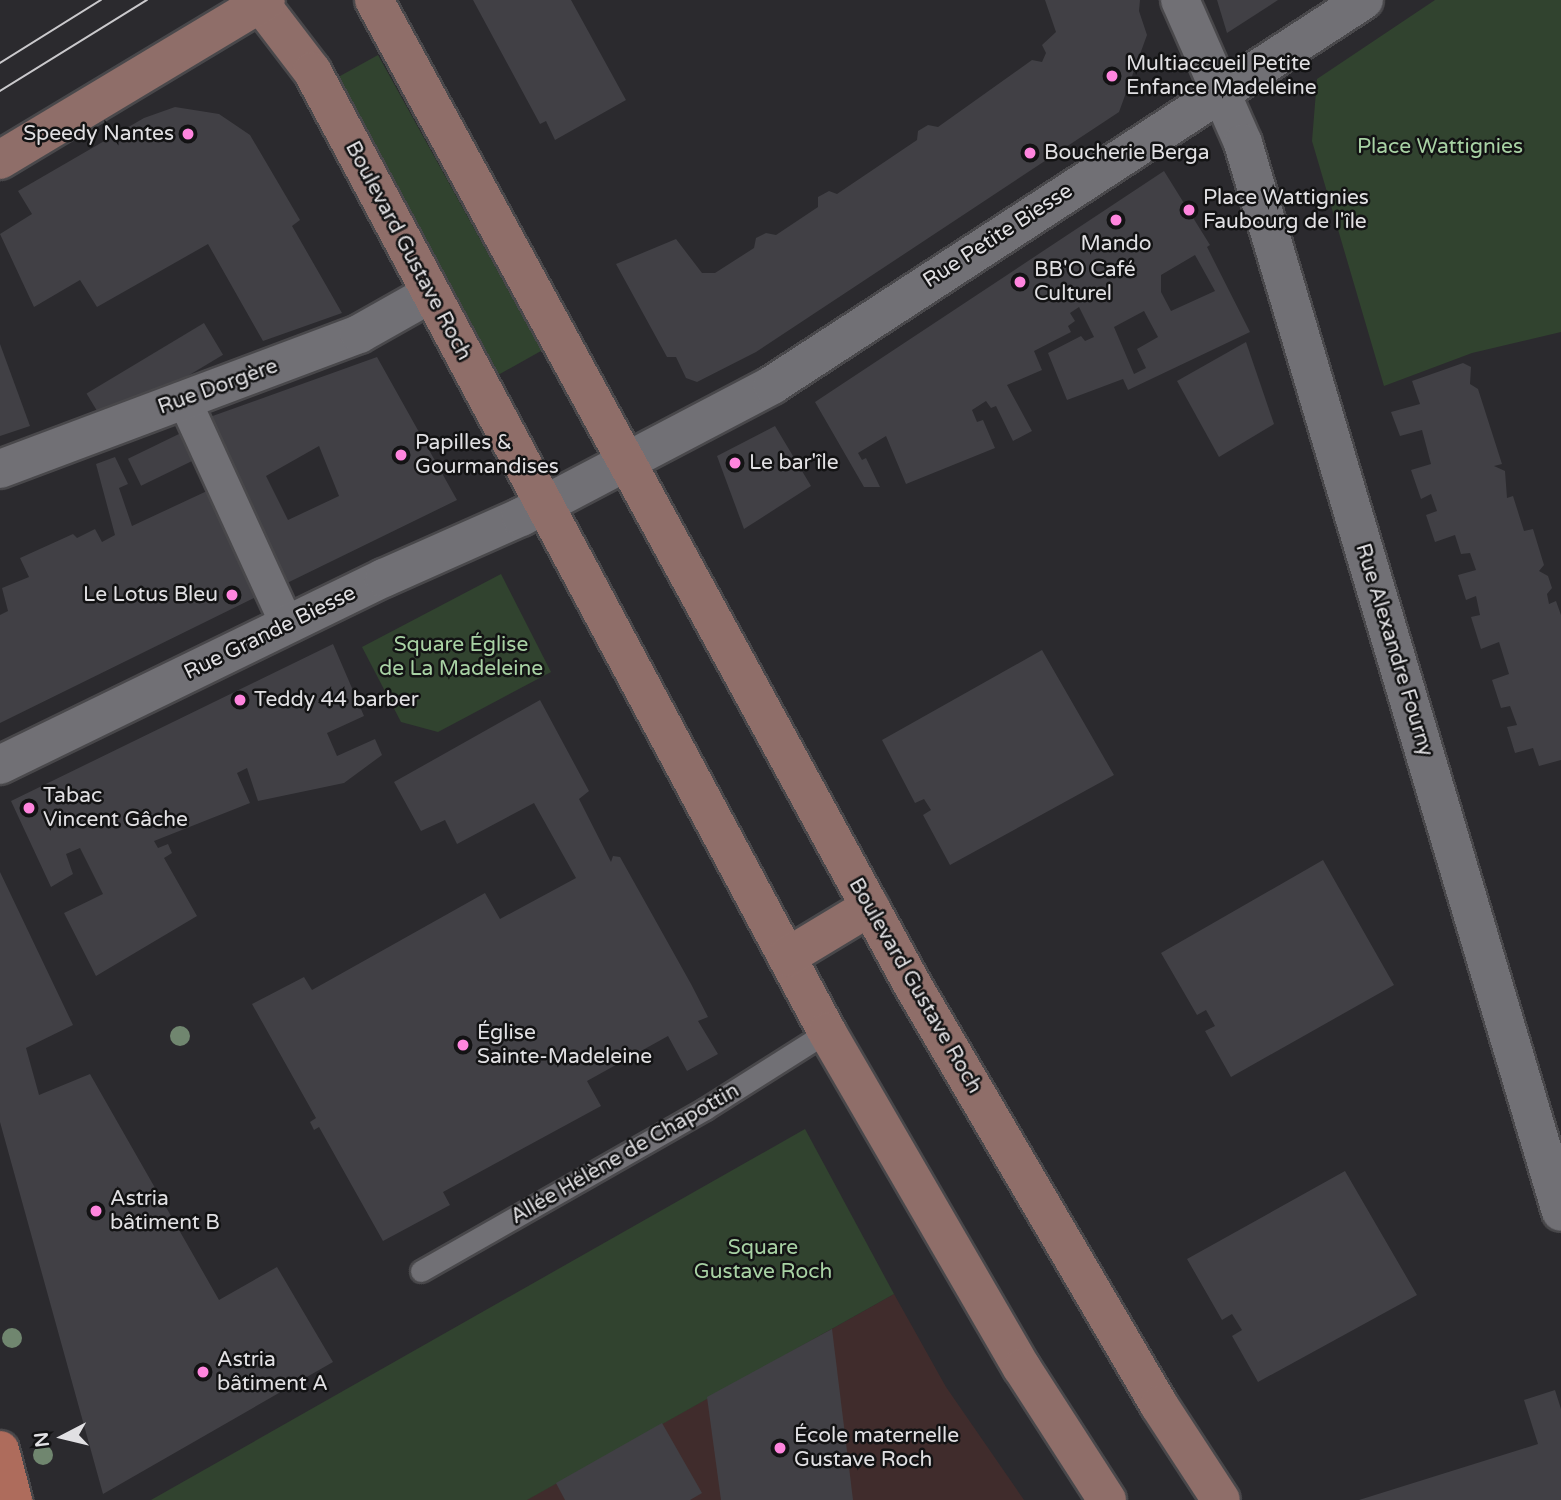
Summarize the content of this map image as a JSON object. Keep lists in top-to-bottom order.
{
  "streets": {
    "main road": ["Boulevard Gustave Roch"],
    "street": [
      "Rue Petite Biesse",
      "Rue Dorgère",
      "Rue Grande Biesse",
      "Rue Alexandre Fourny"
    ],
    "lane": ["Allée Hélène de Chapottin"]
  },
  "crossings": [
    ["Rue Petite Biesse", "Boulevard Gustave Roch"],
    ["Rue Petite Biesse", "Rue Alexandre Fourny"],
    ["Boulevard Gustave Roch", "Rue Dorgère"],
    ["Boulevard Gustave Roch", "Rue Grande Biesse"],
    ["Boulevard Gustave Roch", "Allée Hélène de Chapottin"]
  ],
  "parks": ["Place Wattignies", "Square Église de La Madeleine", "Square Gustave Roch"],
  "places": [
    "Multiaccueil Petite Enfance Madeleine",
    "Speedy Nantes",
    "Boucherie Berga",
    "Place Wattignies Faubourg de l'île",
    "Mando",
    "BB'O Café Culturel",
    "Papilles & Gourmandises",
    "Le bar'île",
    "Le Lotus Bleu",
    "Teddy 44 barber",
    "Tabac Vincent Gâche",
    "Église Sainte-Madeleine",
    "Astria bâtiment B",
    "Astria bâtiment A",
    "École maternelle Gustave Roch"
  ],
  "north": "left"
}
